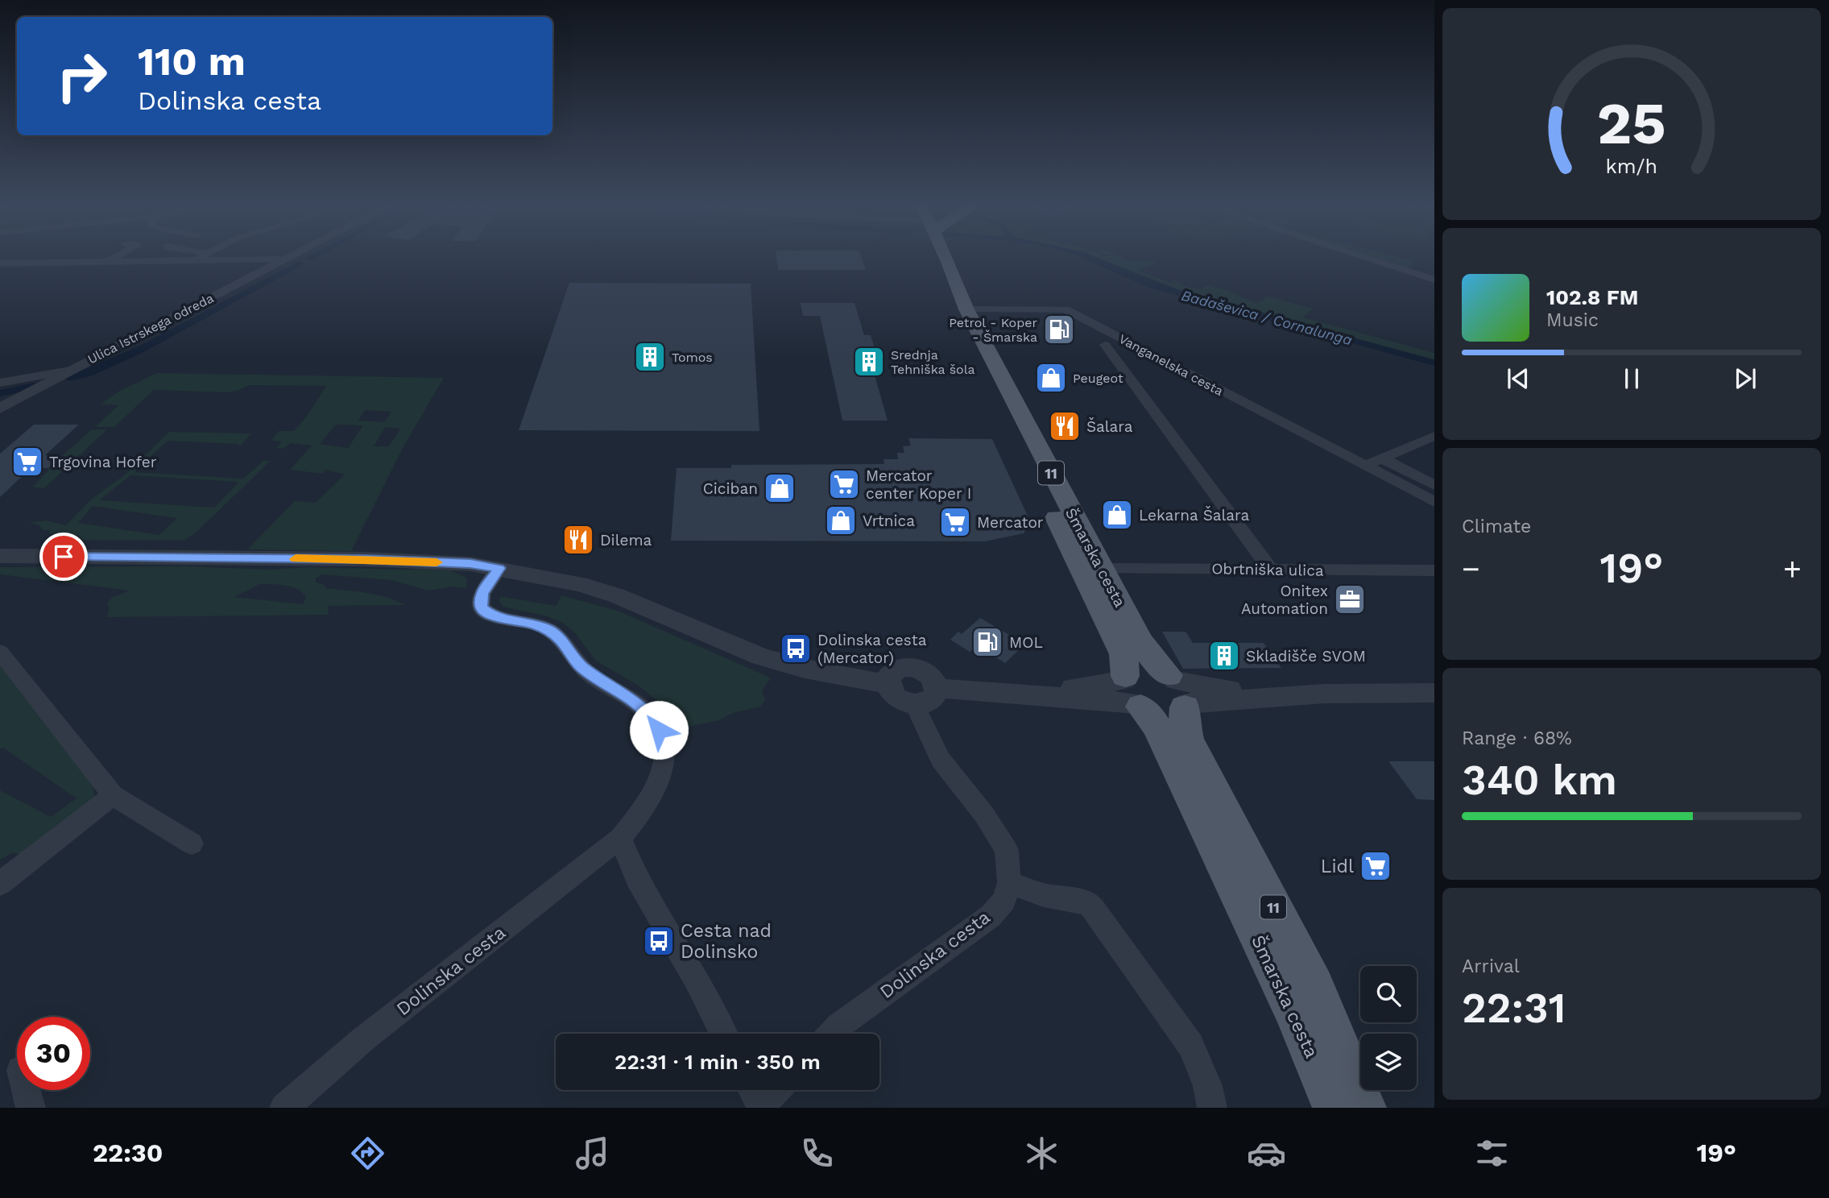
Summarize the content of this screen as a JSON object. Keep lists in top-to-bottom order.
{
  "streets": {
    "main road": ["11", "Šmarska cesta"],
    "street": [
      "Ulica Istrskega odreda",
      "Vanganelska cesta",
      "Obrtniška ulica",
      "Dolinska cesta"
    ]
  },
  "crossings": [
    ["Vanganelska cesta", "Šmarska cesta"],
    ["Šmarska cesta", "Obrtniška ulica"]
  ],
  "water": ["Badaševica / Cornalunga"],
  "places": {
    "fuel station": ["Petrol - Koper - Šmarska", "MOL"],
    "building": ["Tomos", "Srednja Tehniška šola", "Skladišče SVOM"],
    "shop": [
      "Peugeot",
      "Ciciban",
      "Lekarna Šalara",
      "Vrtnica"
    ],
    "restaurant": ["Šalara", "Dilema"],
    "supermarket": [
      "Trgovina Hofer",
      "Mercator center Koper I",
      "Mercator",
      "Lidl"
    ],
    "office": ["Onitex Automation"],
    "bus stop": ["Dolinska cesta (Mercator)", "Cesta nad Dolinsko"]
  },
  "page": {
    "turn": ["110 m", "Dolinska cesta"],
    "song": ["102.8 FM", "Music"],
    "tile": [
      "Climate",
      ["Range · 68%", "340 km"],
      ["Arrival", "22:31"]
    ],
    "heat": ["−", "19°", "+"],
    "limit": "30",
    "trip": "22:31 · 1 min · 350 m",
    "tabs": ["22:30", "19°"],
    "gauge": ["25", "km/h"]
  }
}
